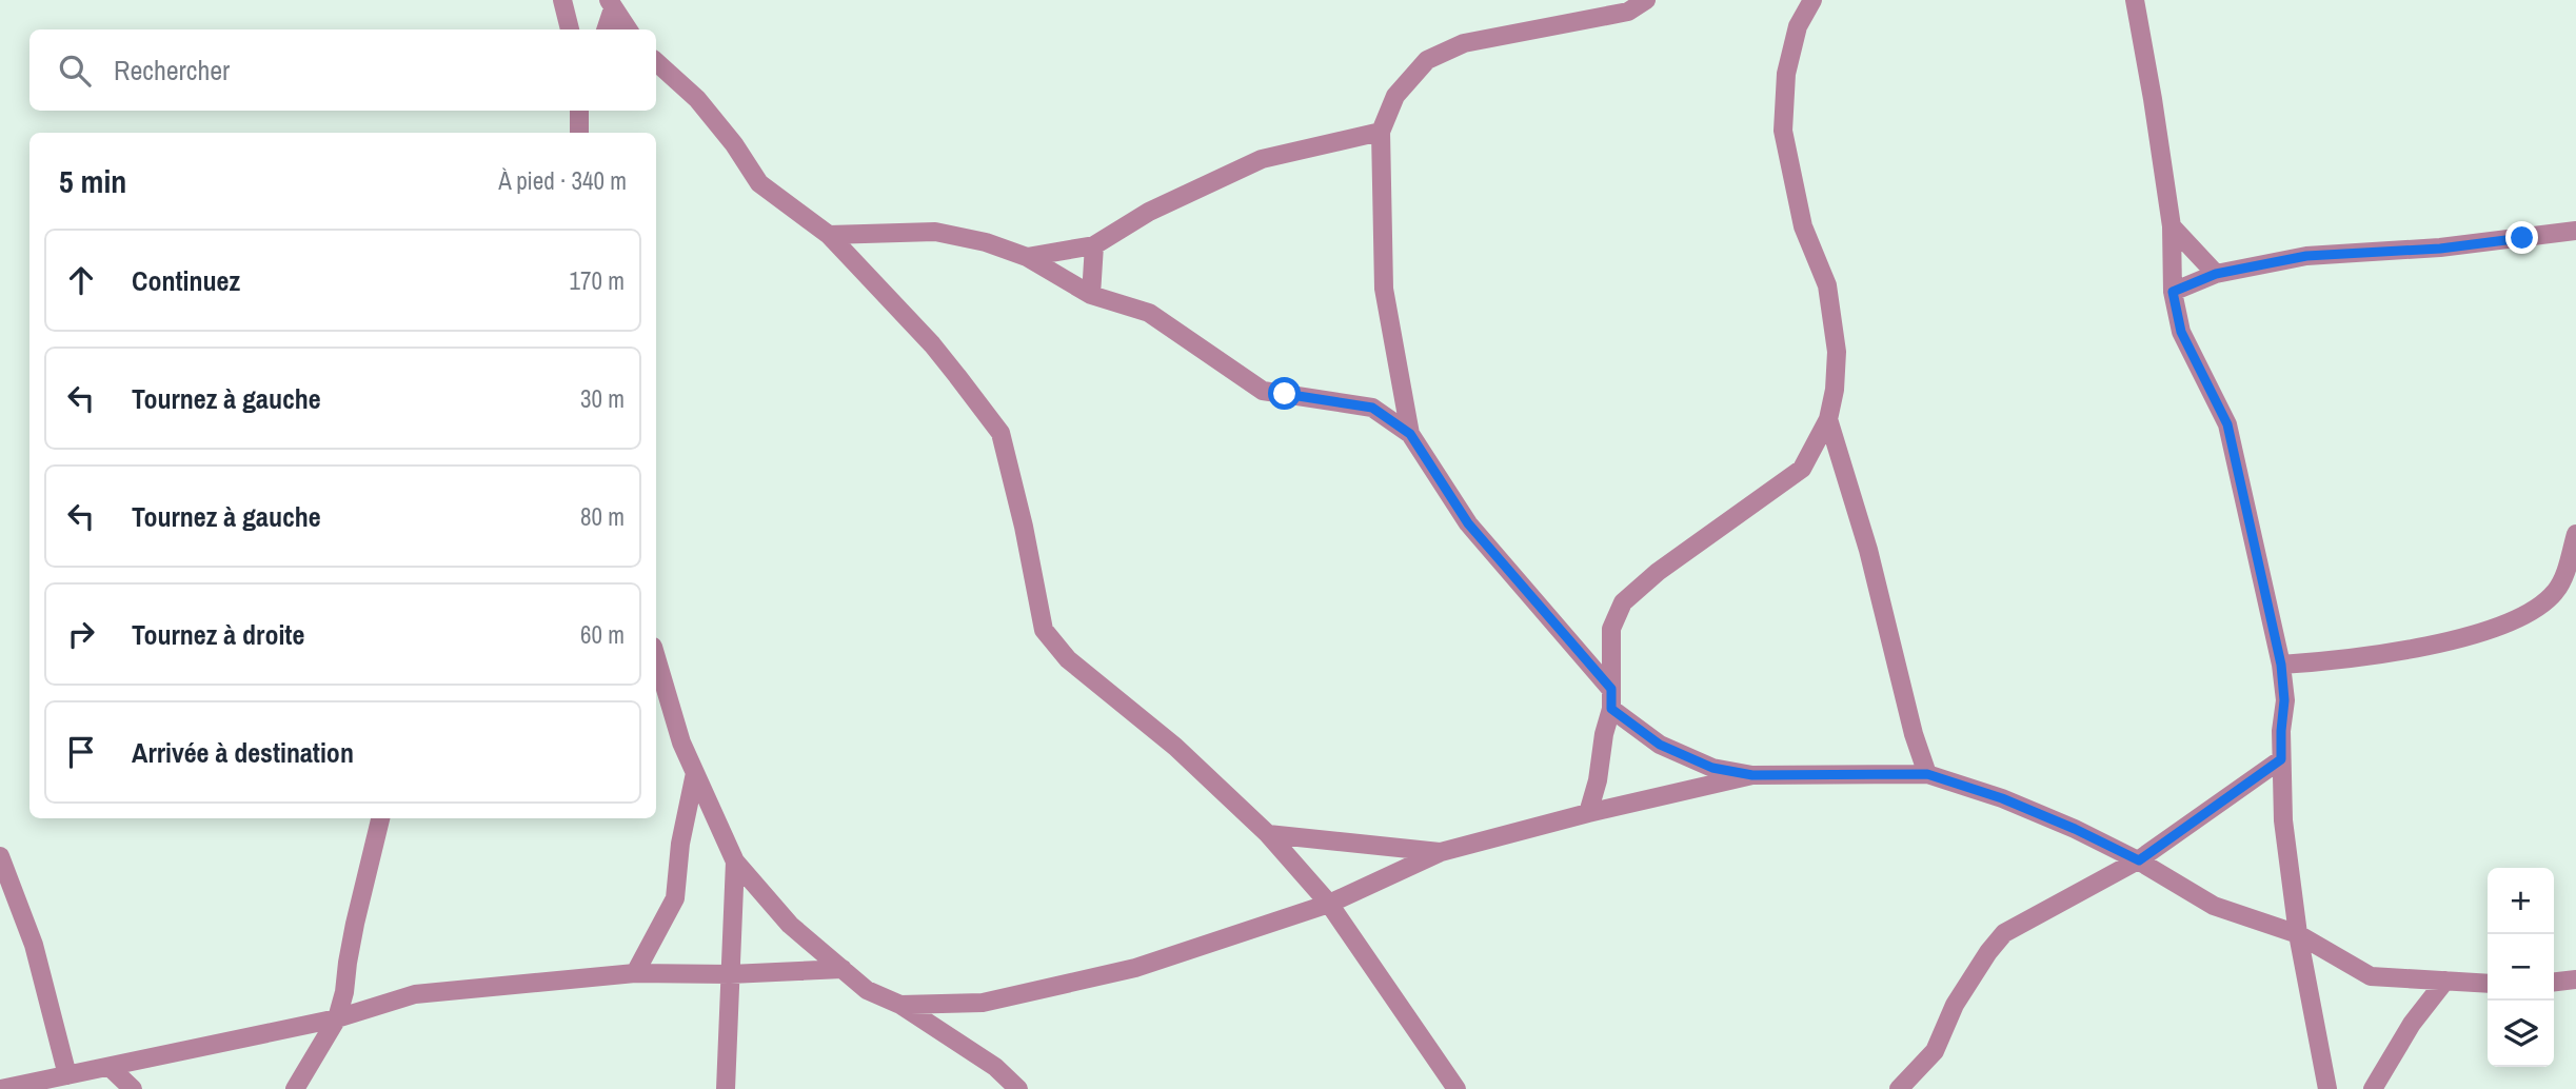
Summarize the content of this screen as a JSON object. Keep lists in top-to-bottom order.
{
  "page": {
    "search": "Rechercher",
    "heading": ["5 min", "À pied · 340 m"],
    "list": [
      ["Continuez", "170 m"],
      ["Tournez à gauche", "30 m"],
      ["Tournez à gauche", "80 m"],
      ["Tournez à droite", "60 m"],
      "Arrivée à destination"
    ],
    "map_buttons": ["+", "−"]
  }
}
